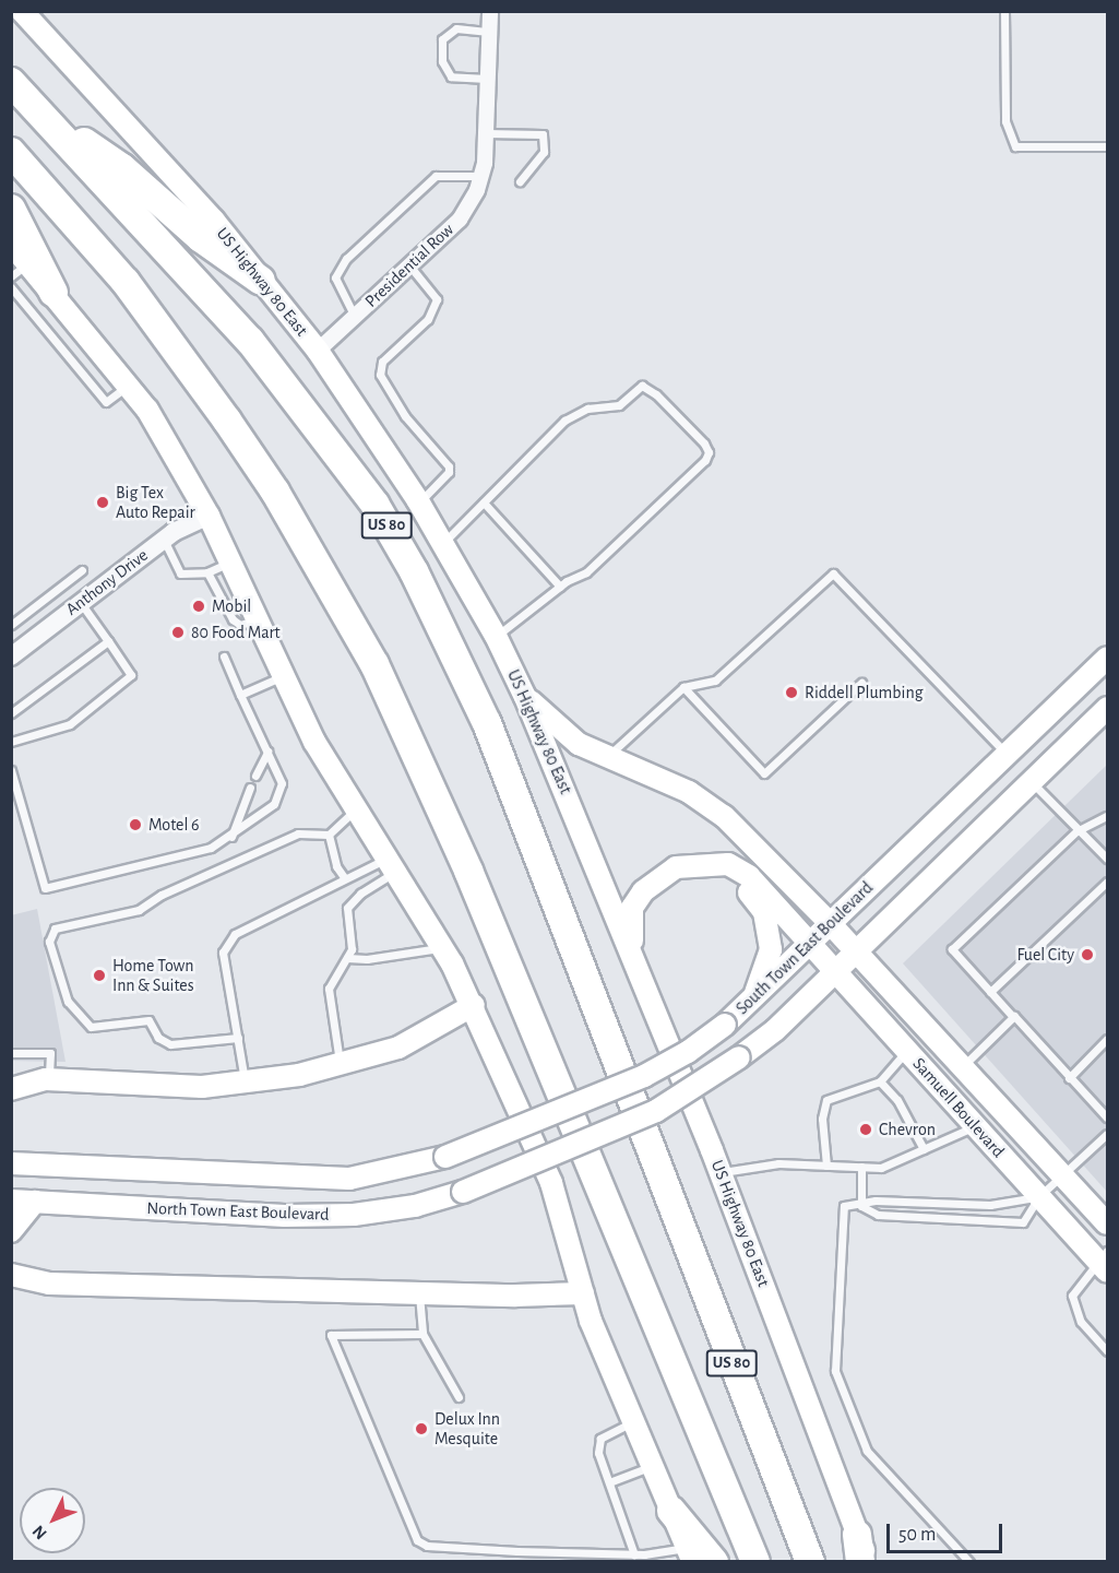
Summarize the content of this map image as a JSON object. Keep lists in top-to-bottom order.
{
  "streets": {
    "highway": ["US 80"],
    "main road": [
      "US Highway 80 East",
      "South Town East Boulevard",
      "Samuell Boulevard",
      "North Town East Boulevard"
    ],
    "street": ["Presidential Row", "Anthony Drive"]
  },
  "crossings": [
    ["Presidential Row", "US Highway 80 East"],
    ["US Highway 80 East", "Samuell Boulevard"],
    ["South Town East Boulevard", "Samuell Boulevard"],
    ["South Town East Boulevard", "North Town East Boulevard"]
  ],
  "places": [
    "Big Tex Auto Repair",
    "Mobil",
    "80 Food Mart",
    "Riddell Plumbing",
    "Motel 6",
    "Fuel City",
    "Home Town Inn & Suites",
    "Chevron",
    "Delux Inn Mesquite"
  ],
  "scale_bar": "50 m",
  "north": "bottom left"
}
